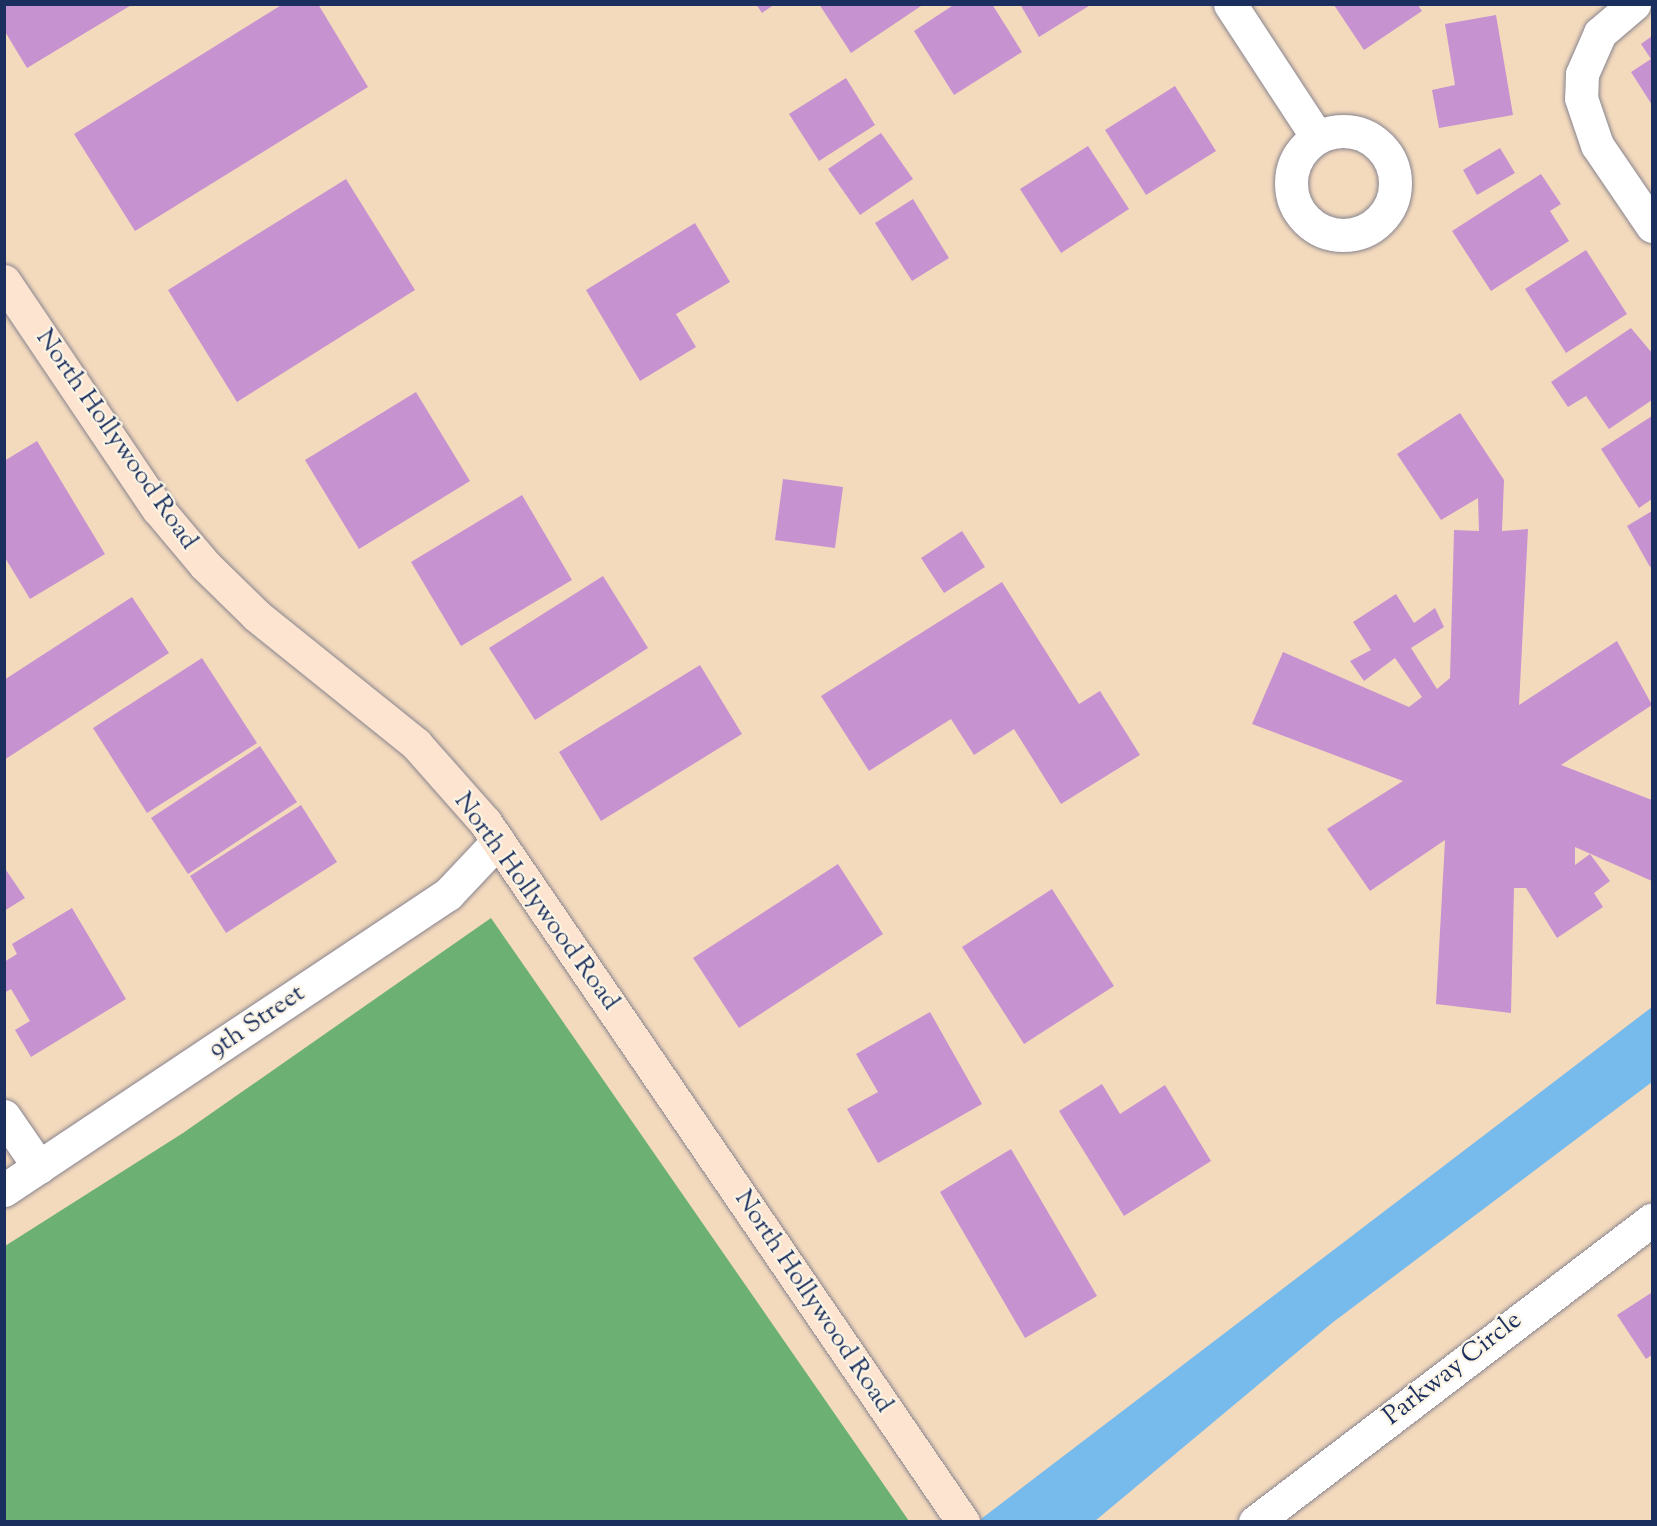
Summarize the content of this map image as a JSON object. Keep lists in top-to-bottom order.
{
  "streets": {
    "main road": ["North Hollywood Road"],
    "street": ["9th Street", "Parkway Circle"]
  },
  "crossings": [
    ["North Hollywood Road", "9th Street"]
  ]
}
